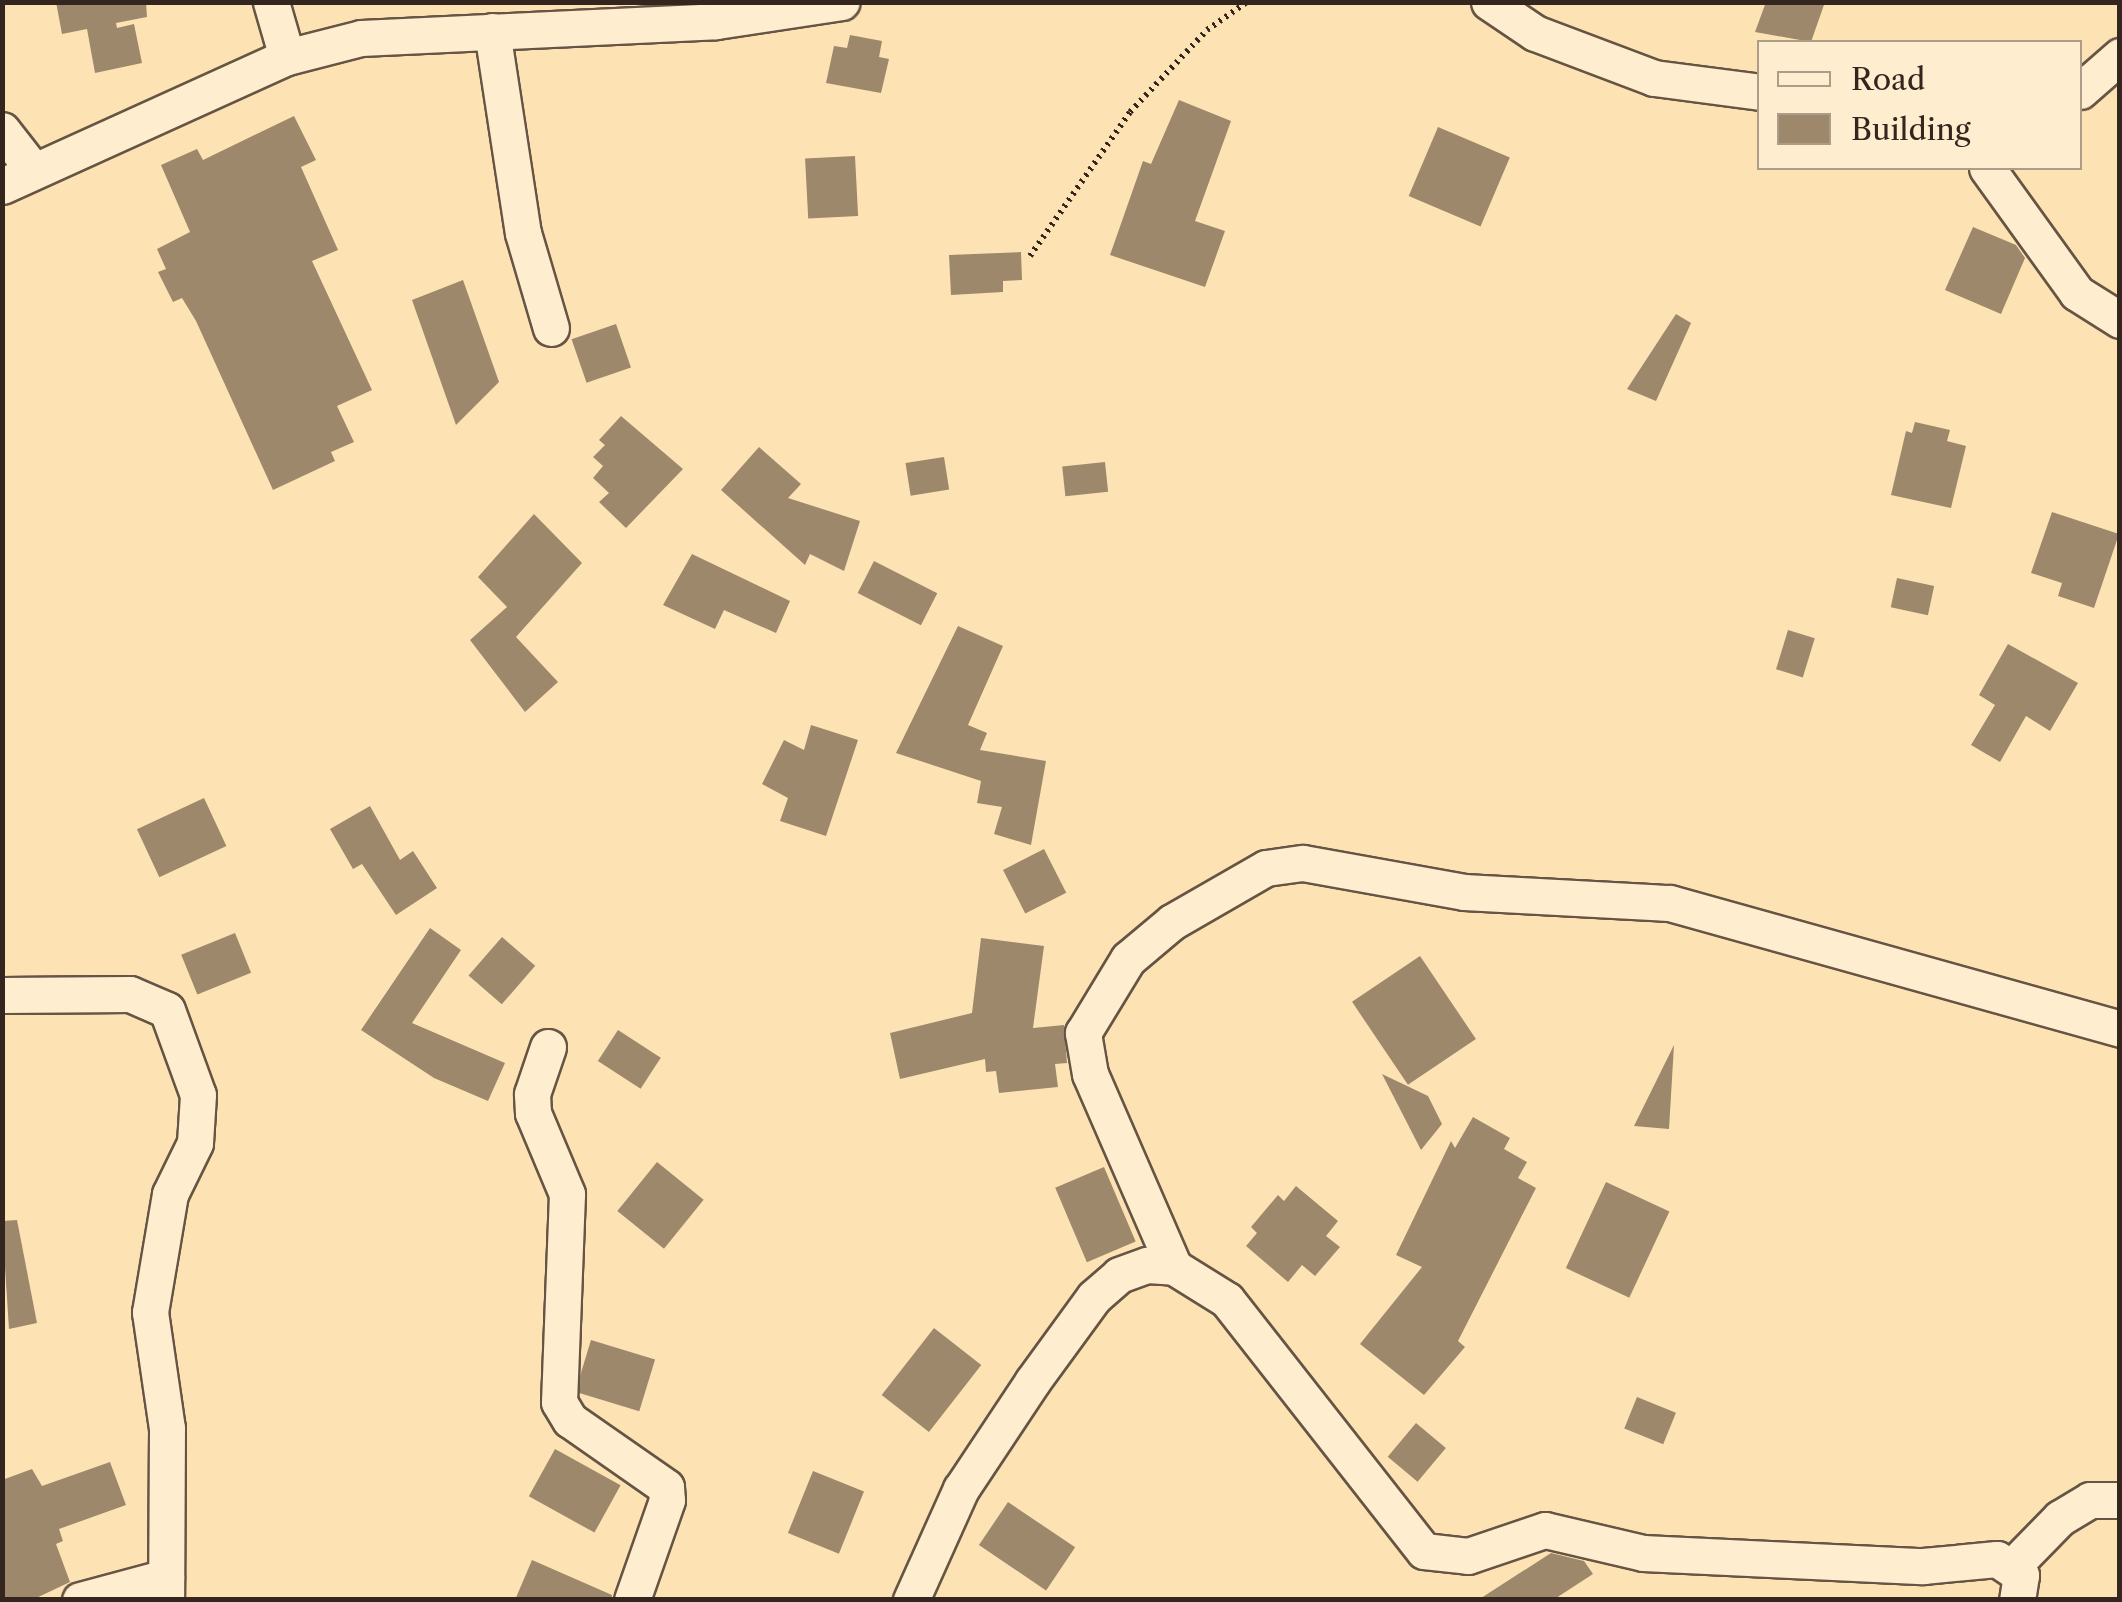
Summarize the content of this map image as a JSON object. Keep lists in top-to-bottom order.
{
  "legend": ["Road", "Building"]
}
